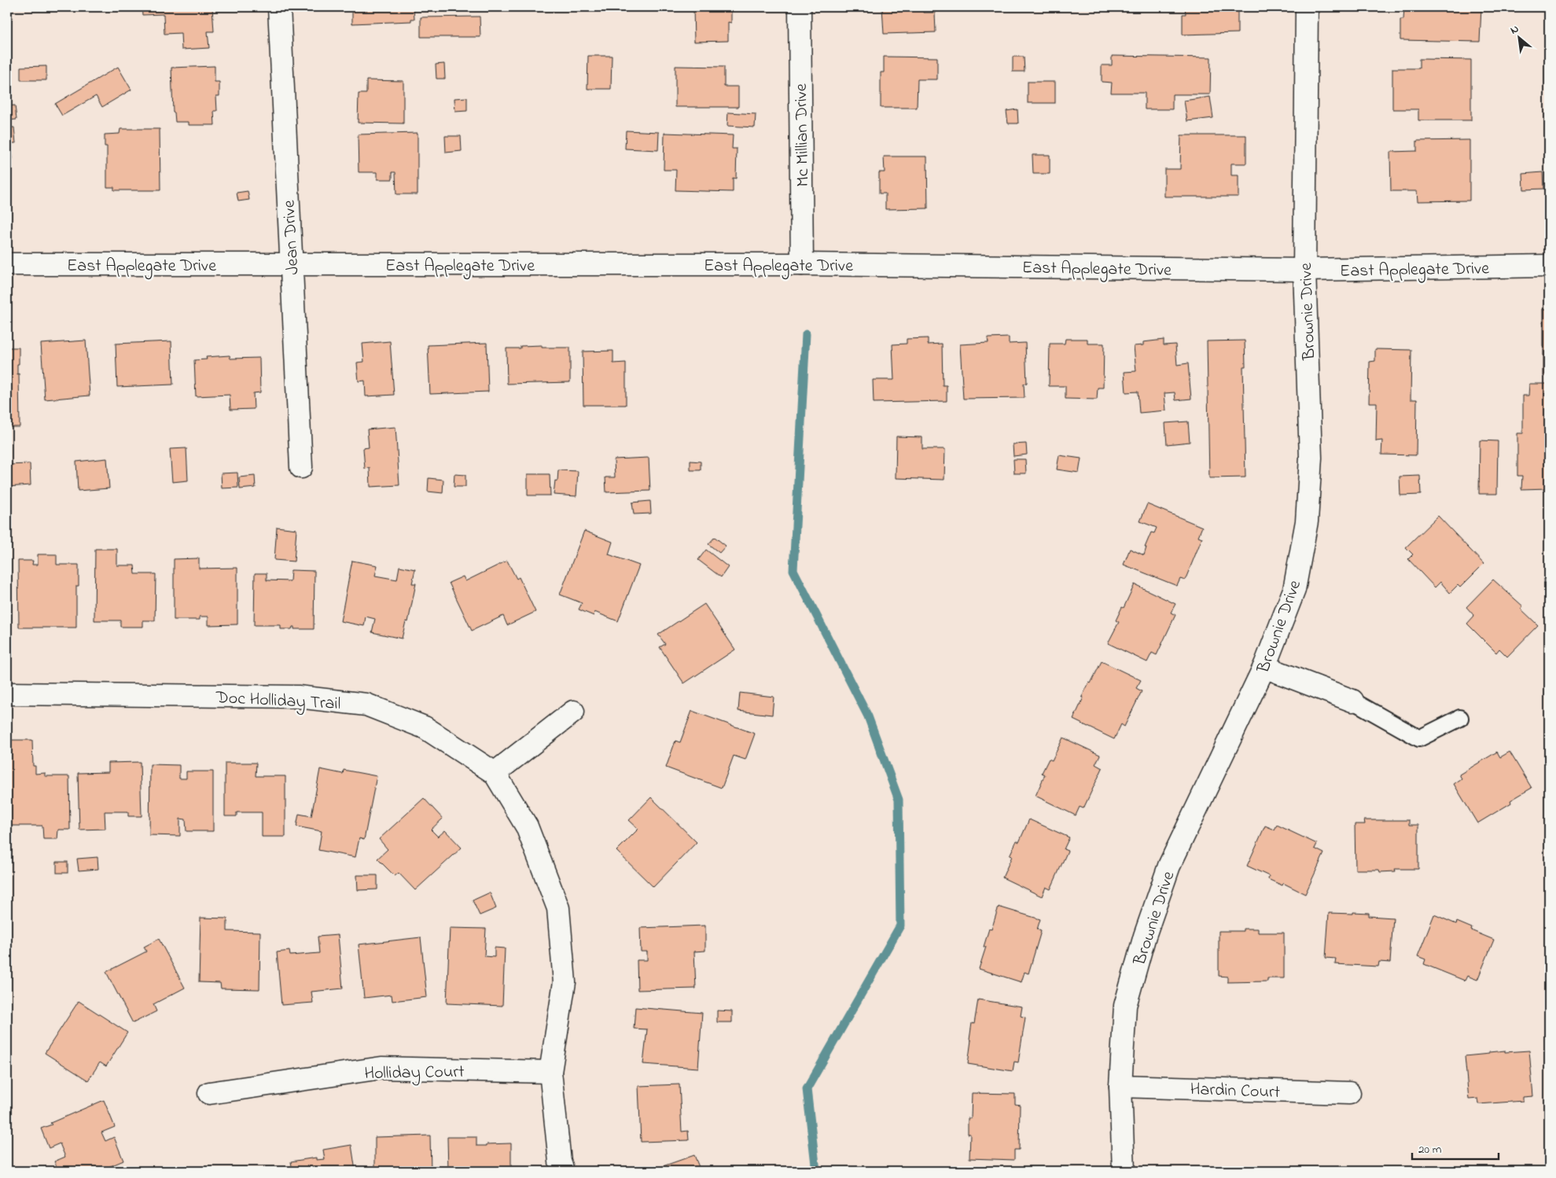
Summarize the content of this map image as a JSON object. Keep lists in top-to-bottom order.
{
  "streets": {
    "street": [
      "Mc Millian Drive",
      "Jean Drive",
      "East Applegate Drive",
      "Brownie Drive",
      "Doc Holliday Trail",
      "Holliday Court",
      "Hardin Court"
    ]
  },
  "crossings": [
    ["Mc Millian Drive", "East Applegate Drive"],
    ["Jean Drive", "East Applegate Drive"],
    ["East Applegate Drive", "Brownie Drive"],
    ["Brownie Drive", "Hardin Court"],
    ["Doc Holliday Trail", "Holliday Court"]
  ],
  "scale_bar": "20 m",
  "north": "top left"
}
